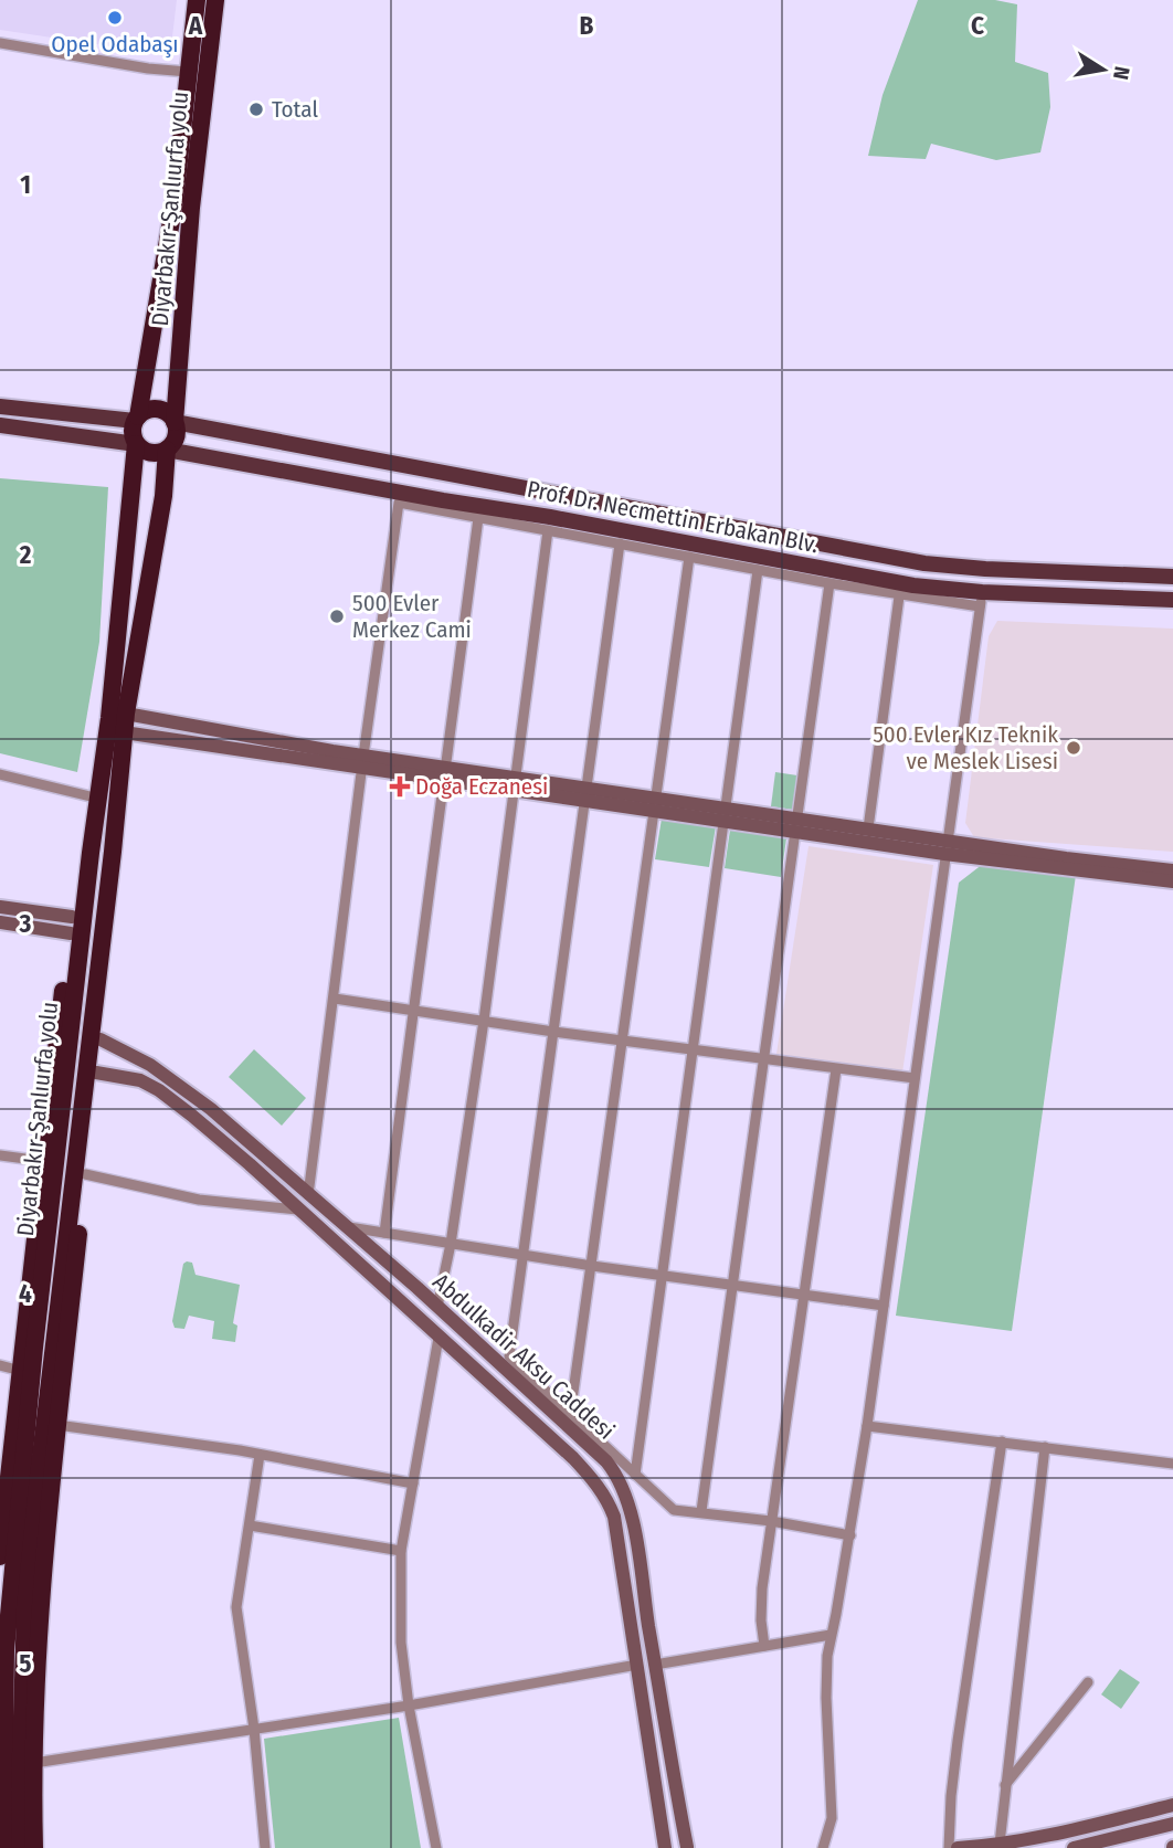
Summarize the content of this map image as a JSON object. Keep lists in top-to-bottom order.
{
  "streets": {
    "highway": ["Diyarbakır-Şanlıurfa yolu"],
    "main road": ["Prof. Dr. Necmettin Erbakan Blv.", "Abdulkadir Aksu Caddesi"]
  },
  "crossings": [
    ["Diyarbakır-Şanlıurfa yolu", "Prof. Dr. Necmettin Erbakan Blv."]
  ],
  "places": {
    "other": [
      "Opel Odabaşı",
      "Total",
      "500 Evler Merkez Cami",
      "500 Evler Kız Teknik ve Meslek Lisesi"
    ],
    "health": ["Doğa Eczanesi"]
  },
  "north": "right",
  "grid": {
    "columns": ["A", "B", "C"],
    "rows": [
      "1",
      "2",
      "3",
      "4",
      "5"
    ]
  }
}
